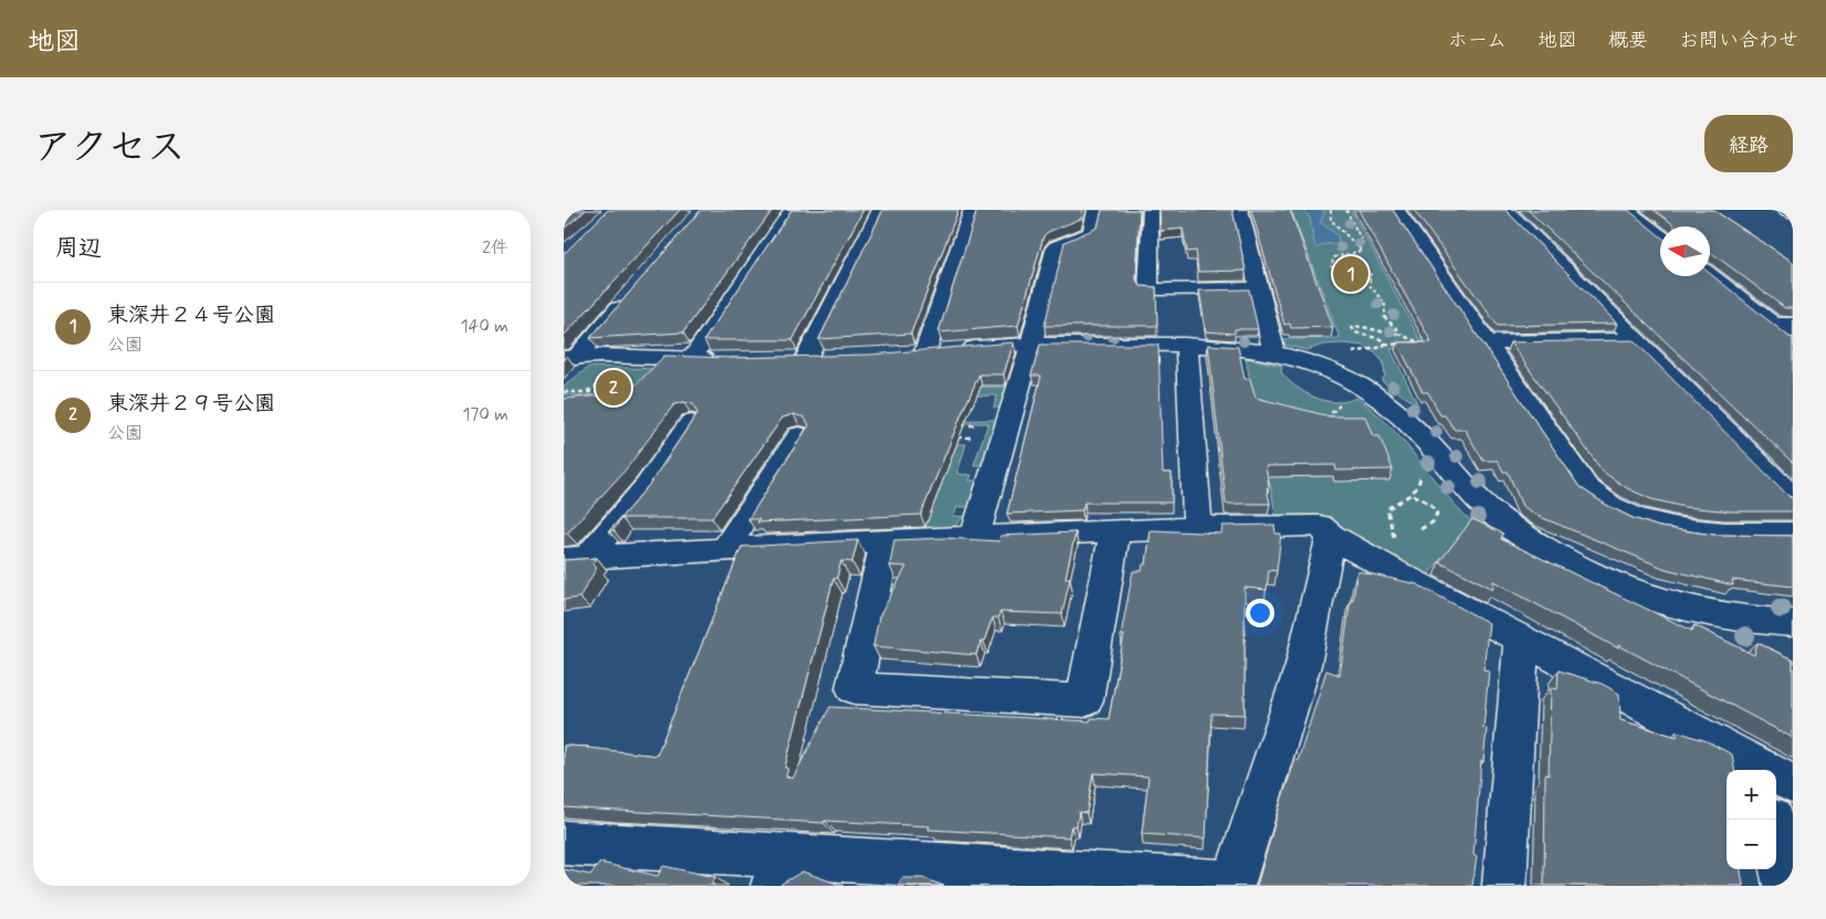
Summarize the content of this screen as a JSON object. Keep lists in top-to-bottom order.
{
  "north": "left",
  "page": {
    "header": "地図",
    "nav": [
      "ホーム",
      "地図",
      "概要",
      "お問い合わせ"
    ],
    "title": "アクセス",
    "buttons": "経路",
    "heading": ["周辺", "2件"],
    "pins": ["1", "2"],
    "list": [
      {
        "mark": "1",
        "name": "東深井２４号公園",
        "note": "公園",
        "value": "140 m"
      },
      {
        "mark": "2",
        "name": "東深井２９号公園",
        "note": "公園",
        "value": "170 m"
      }
    ],
    "map_buttons": ["+", "−"]
  }
}
